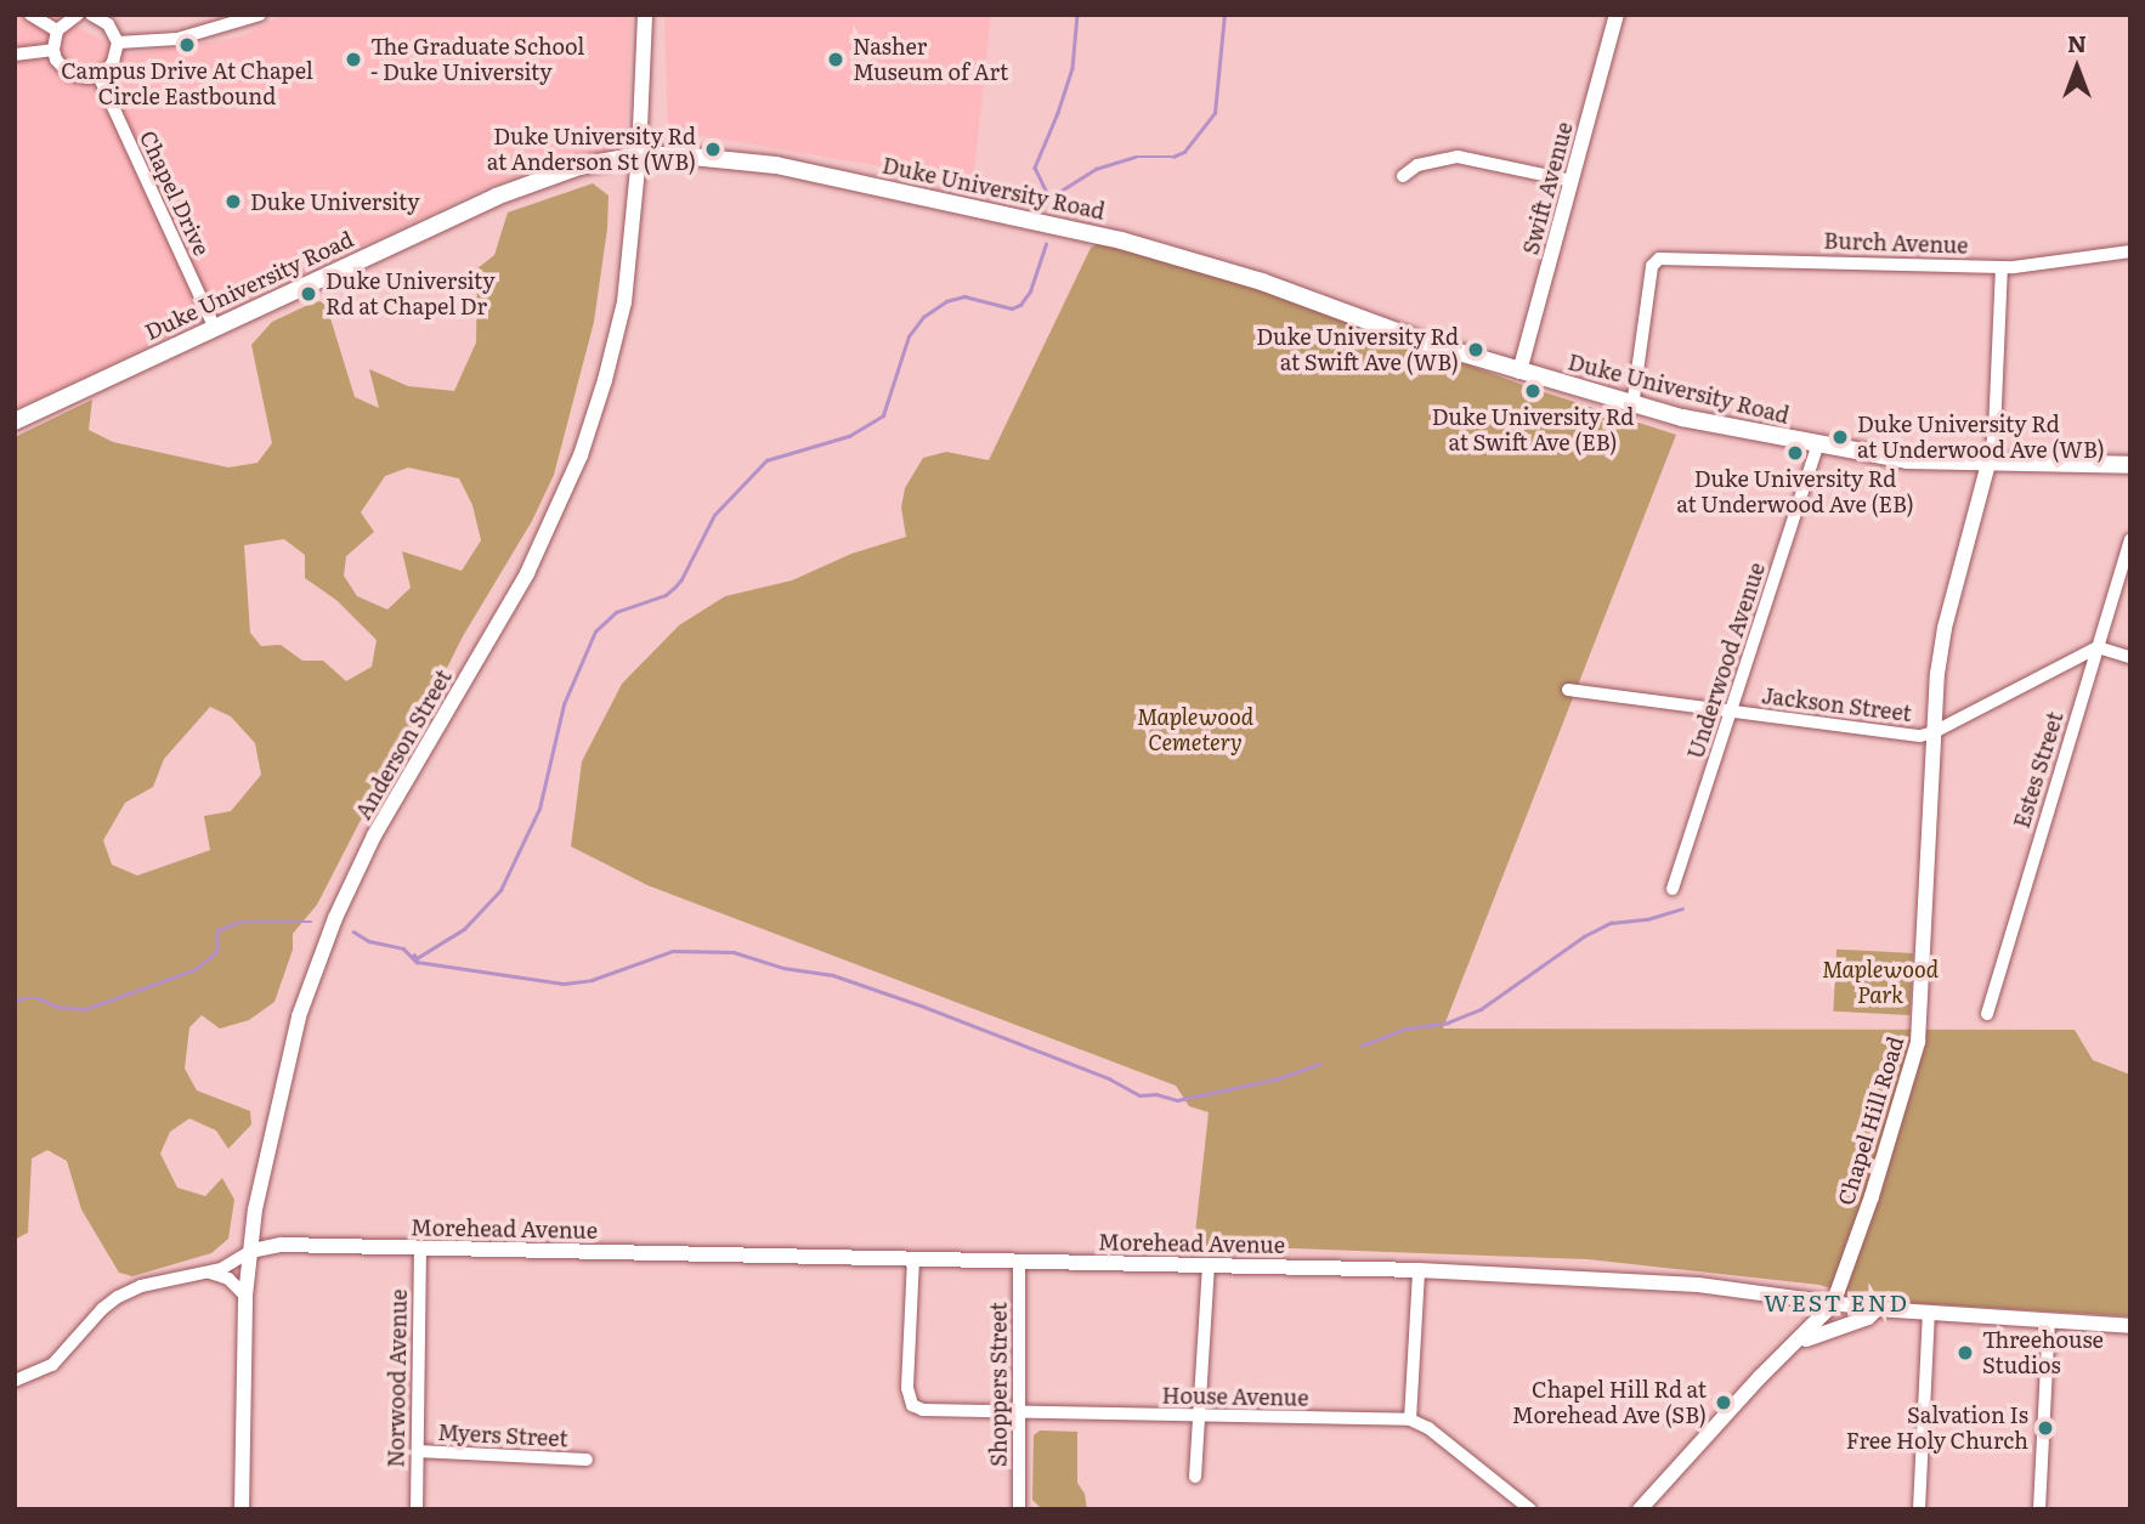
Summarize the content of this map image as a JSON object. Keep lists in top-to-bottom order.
{
  "streets": {
    "main road": ["Duke University Road"],
    "street": [
      "Swift Avenue",
      "Chapel Drive",
      "Burch Avenue",
      "Underwood Avenue",
      "Jackson Street",
      "Anderson Street",
      "Estes Street",
      "Chapel Hill Road",
      "Morehead Avenue",
      "Norwood Avenue",
      "Shoppers Street",
      "House Avenue",
      "Myers Street"
    ]
  },
  "crossings": [
    ["Duke University Road", "Swift Avenue"],
    ["Duke University Road", "Chapel Drive"],
    ["Duke University Road", "Burch Avenue"],
    ["Duke University Road", "Underwood Avenue"],
    ["Duke University Road", "Anderson Street"],
    ["Duke University Road", "Chapel Hill Road"],
    ["Underwood Avenue", "Jackson Street"],
    ["Jackson Street", "Estes Street"],
    ["Jackson Street", "Chapel Hill Road"],
    ["Anderson Street", "Morehead Avenue"],
    ["Chapel Hill Road", "Morehead Avenue"],
    ["Morehead Avenue", "Norwood Avenue"],
    ["Morehead Avenue", "Shoppers Street"],
    ["Morehead Avenue", "House Avenue"],
    ["Norwood Avenue", "Myers Street"],
    ["Shoppers Street", "House Avenue"]
  ],
  "districts": ["WEST END"],
  "parks": ["Maplewood Cemetery", "Maplewood Park"],
  "places": [
    "Campus Drive At Chapel Circle Eastbound",
    "The Graduate School - Duke University",
    "Nasher Museum of Art",
    "Duke University Rd at Anderson St (WB)",
    "Duke University",
    "Duke University Rd at Chapel Dr",
    "Duke University Rd at Swift Ave (WB)",
    "Duke University Rd at Swift Ave (EB)",
    "Duke University Rd at Underwood Ave (WB)",
    "Duke University Rd at Underwood Ave (EB)",
    "Threehouse Studios",
    "Chapel Hill Rd at Morehead Ave (SB)",
    "Salvation Is Free Holy Church"
  ],
  "north": "top"
}
